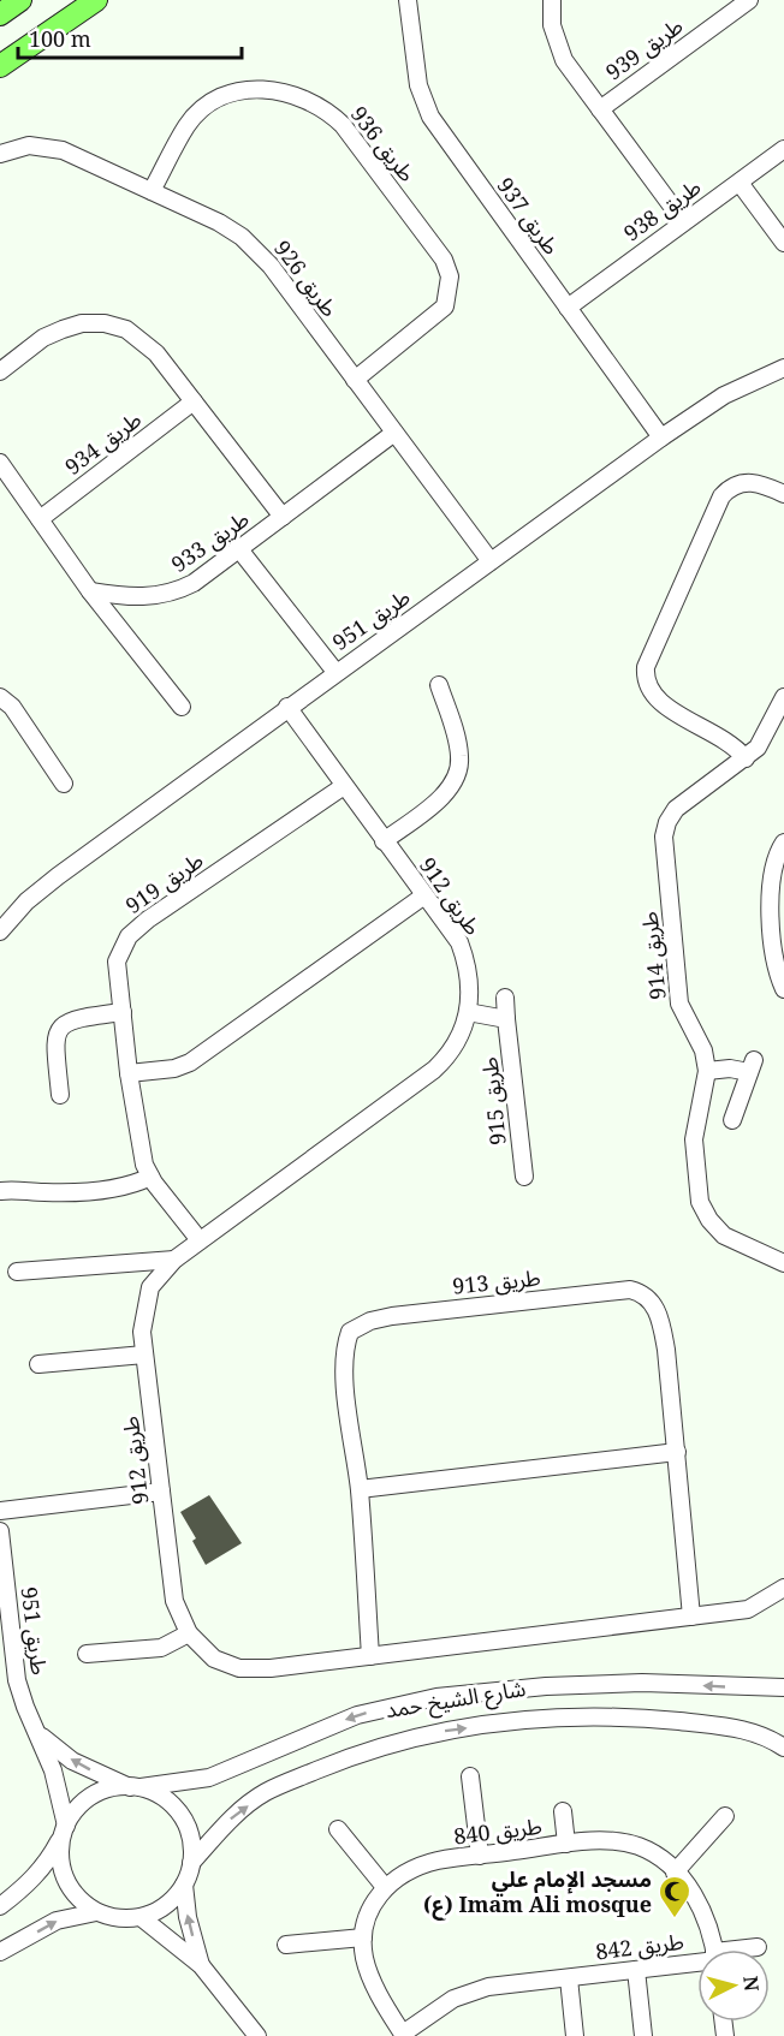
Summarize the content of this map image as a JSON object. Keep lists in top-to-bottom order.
{
  "streets": {
    "street": [
      "طريق 939",
      "طريق 936",
      "طريق 938",
      "طريق 937",
      "طريق 926",
      "طريق 934",
      "طريق 933",
      "طريق 951",
      "طريق 919",
      "طريق 912",
      "طريق 914",
      "طريق 915",
      "طريق 913",
      "شارع الشيخ حمد",
      "طريق 840",
      "طريق 842"
    ]
  },
  "crossings": [
    ["طريق 939", "طريق 938"],
    ["طريق 936", "طريق 926"],
    ["طريق 938", "طريق 937"],
    ["طريق 937", "طريق 951"],
    ["طريق 926", "طريق 933"],
    ["طريق 926", "طريق 951"],
    ["طريق 951", "طريق 912"],
    ["طريق 951", "شارع الشيخ حمد"],
    ["طريق 919", "طريق 912"],
    ["طريق 912", "طريق 913"]
  ],
  "places": {
    "mosque": ["مسجد الإمام علي (ع) Imam Ali mosque"]
  },
  "scale_bar": "100 m",
  "north": "right"
}
